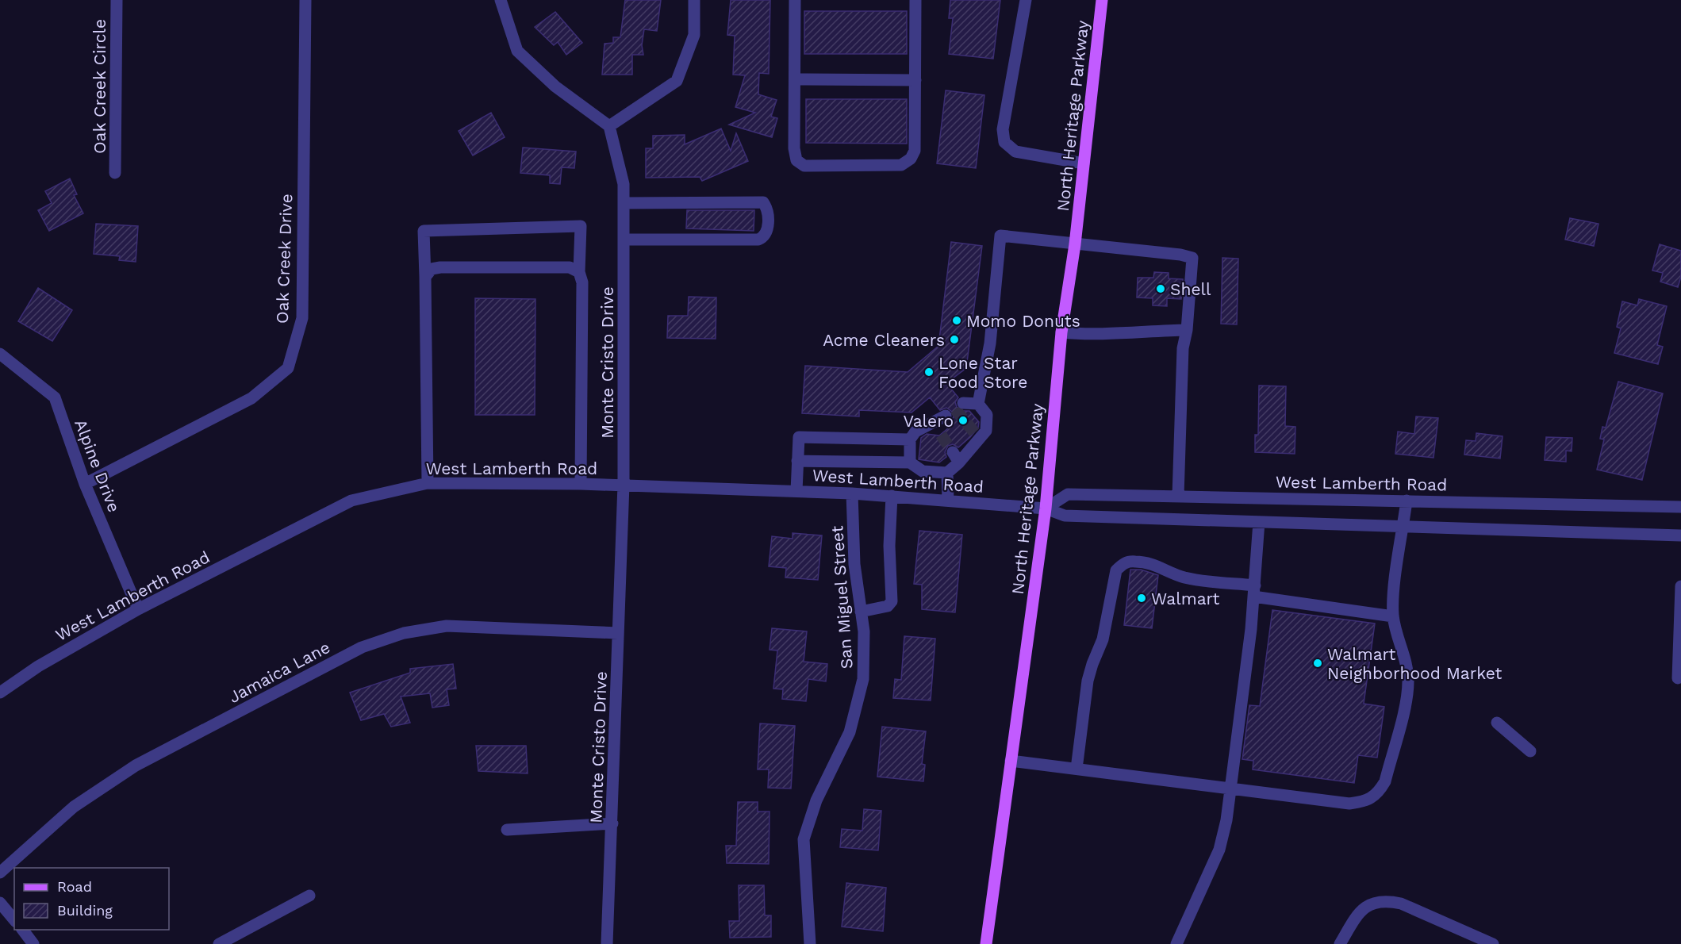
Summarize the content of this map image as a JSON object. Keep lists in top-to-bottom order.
{
  "streets": {
    "main road": ["North Heritage Parkway"],
    "street": [
      "Oak Creek Circle",
      "Oak Creek Drive",
      "Monte Cristo Drive",
      "Alpine Drive",
      "West Lamberth Road",
      "San Miguel Street",
      "Jamaica Lane"
    ]
  },
  "crossings": [
    ["North Heritage Parkway", "West Lamberth Road"],
    ["Oak Creek Drive", "Alpine Drive"],
    ["Monte Cristo Drive", "West Lamberth Road"],
    ["Monte Cristo Drive", "Jamaica Lane"],
    ["Alpine Drive", "West Lamberth Road"],
    ["West Lamberth Road", "San Miguel Street"]
  ],
  "places": [
    "Shell",
    "Momo Donuts",
    "Acme Cleaners",
    "Lone Star Food Store",
    "Valero",
    "Walmart",
    "Walmart Neighborhood Market"
  ],
  "legend": ["Road", "Building"]
}
